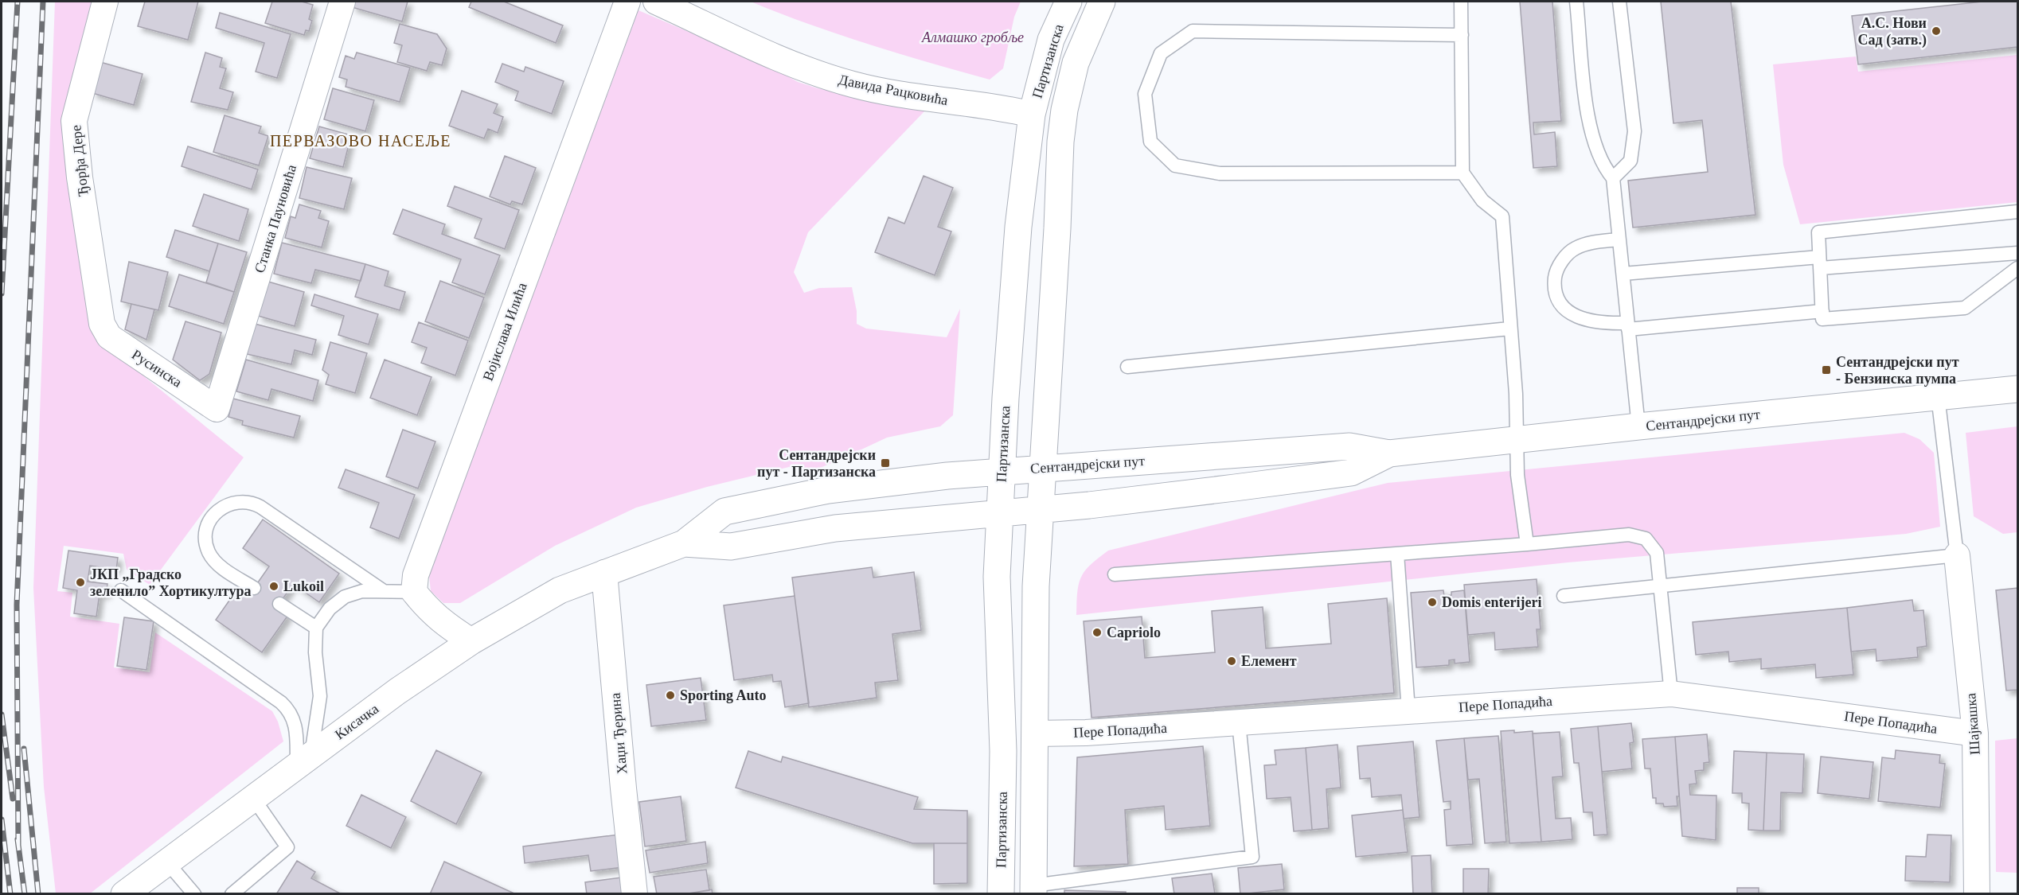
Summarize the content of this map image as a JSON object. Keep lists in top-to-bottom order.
{
  "streets": {
    "main road": ["Партизанска", "Сентандрејски пут", "Кисачка"],
    "street": [
      "Давида Рацковића",
      "Ђорђа Дере",
      "Станка Пауновића",
      "Војислава Илића",
      "Русинска",
      "Пере Попадића",
      "Шајкашка",
      "Хаџи Ђерина"
    ]
  },
  "crossings": [
    ["Партизанска", "Давида Рацковића"],
    ["Партизанска", "Сентандрејски пут"],
    ["Партизанска", "Пере Попадића"],
    ["Ђорђа Дере", "Русинска"],
    ["Станка Пауновића", "Русинска"],
    ["Сентандрејски пут", "Кисачка"],
    ["Сентандрејски пут", "Хаџи Ђерина"],
    ["Пере Попадића", "Шајкашка"],
    ["Кисачка", "Хаџи Ђерина"]
  ],
  "districts": ["ПЕРВАЗОВО НАСЕЉЕ"],
  "parks": ["Алмашко гробље"],
  "places": {
    "other": [
      "А.С. Нови Сад (затв.)",
      "ЈКП „Градско зеленило” Хортикултура",
      "Lukoil",
      "Domis enterijeri",
      "Capriolo",
      "Елемент",
      "Sporting Auto"
    ],
    "transit": ["Сентандрејски пут - Бензинска пумпа", "Сентандрејски пут - Партизанска"]
  }
}
